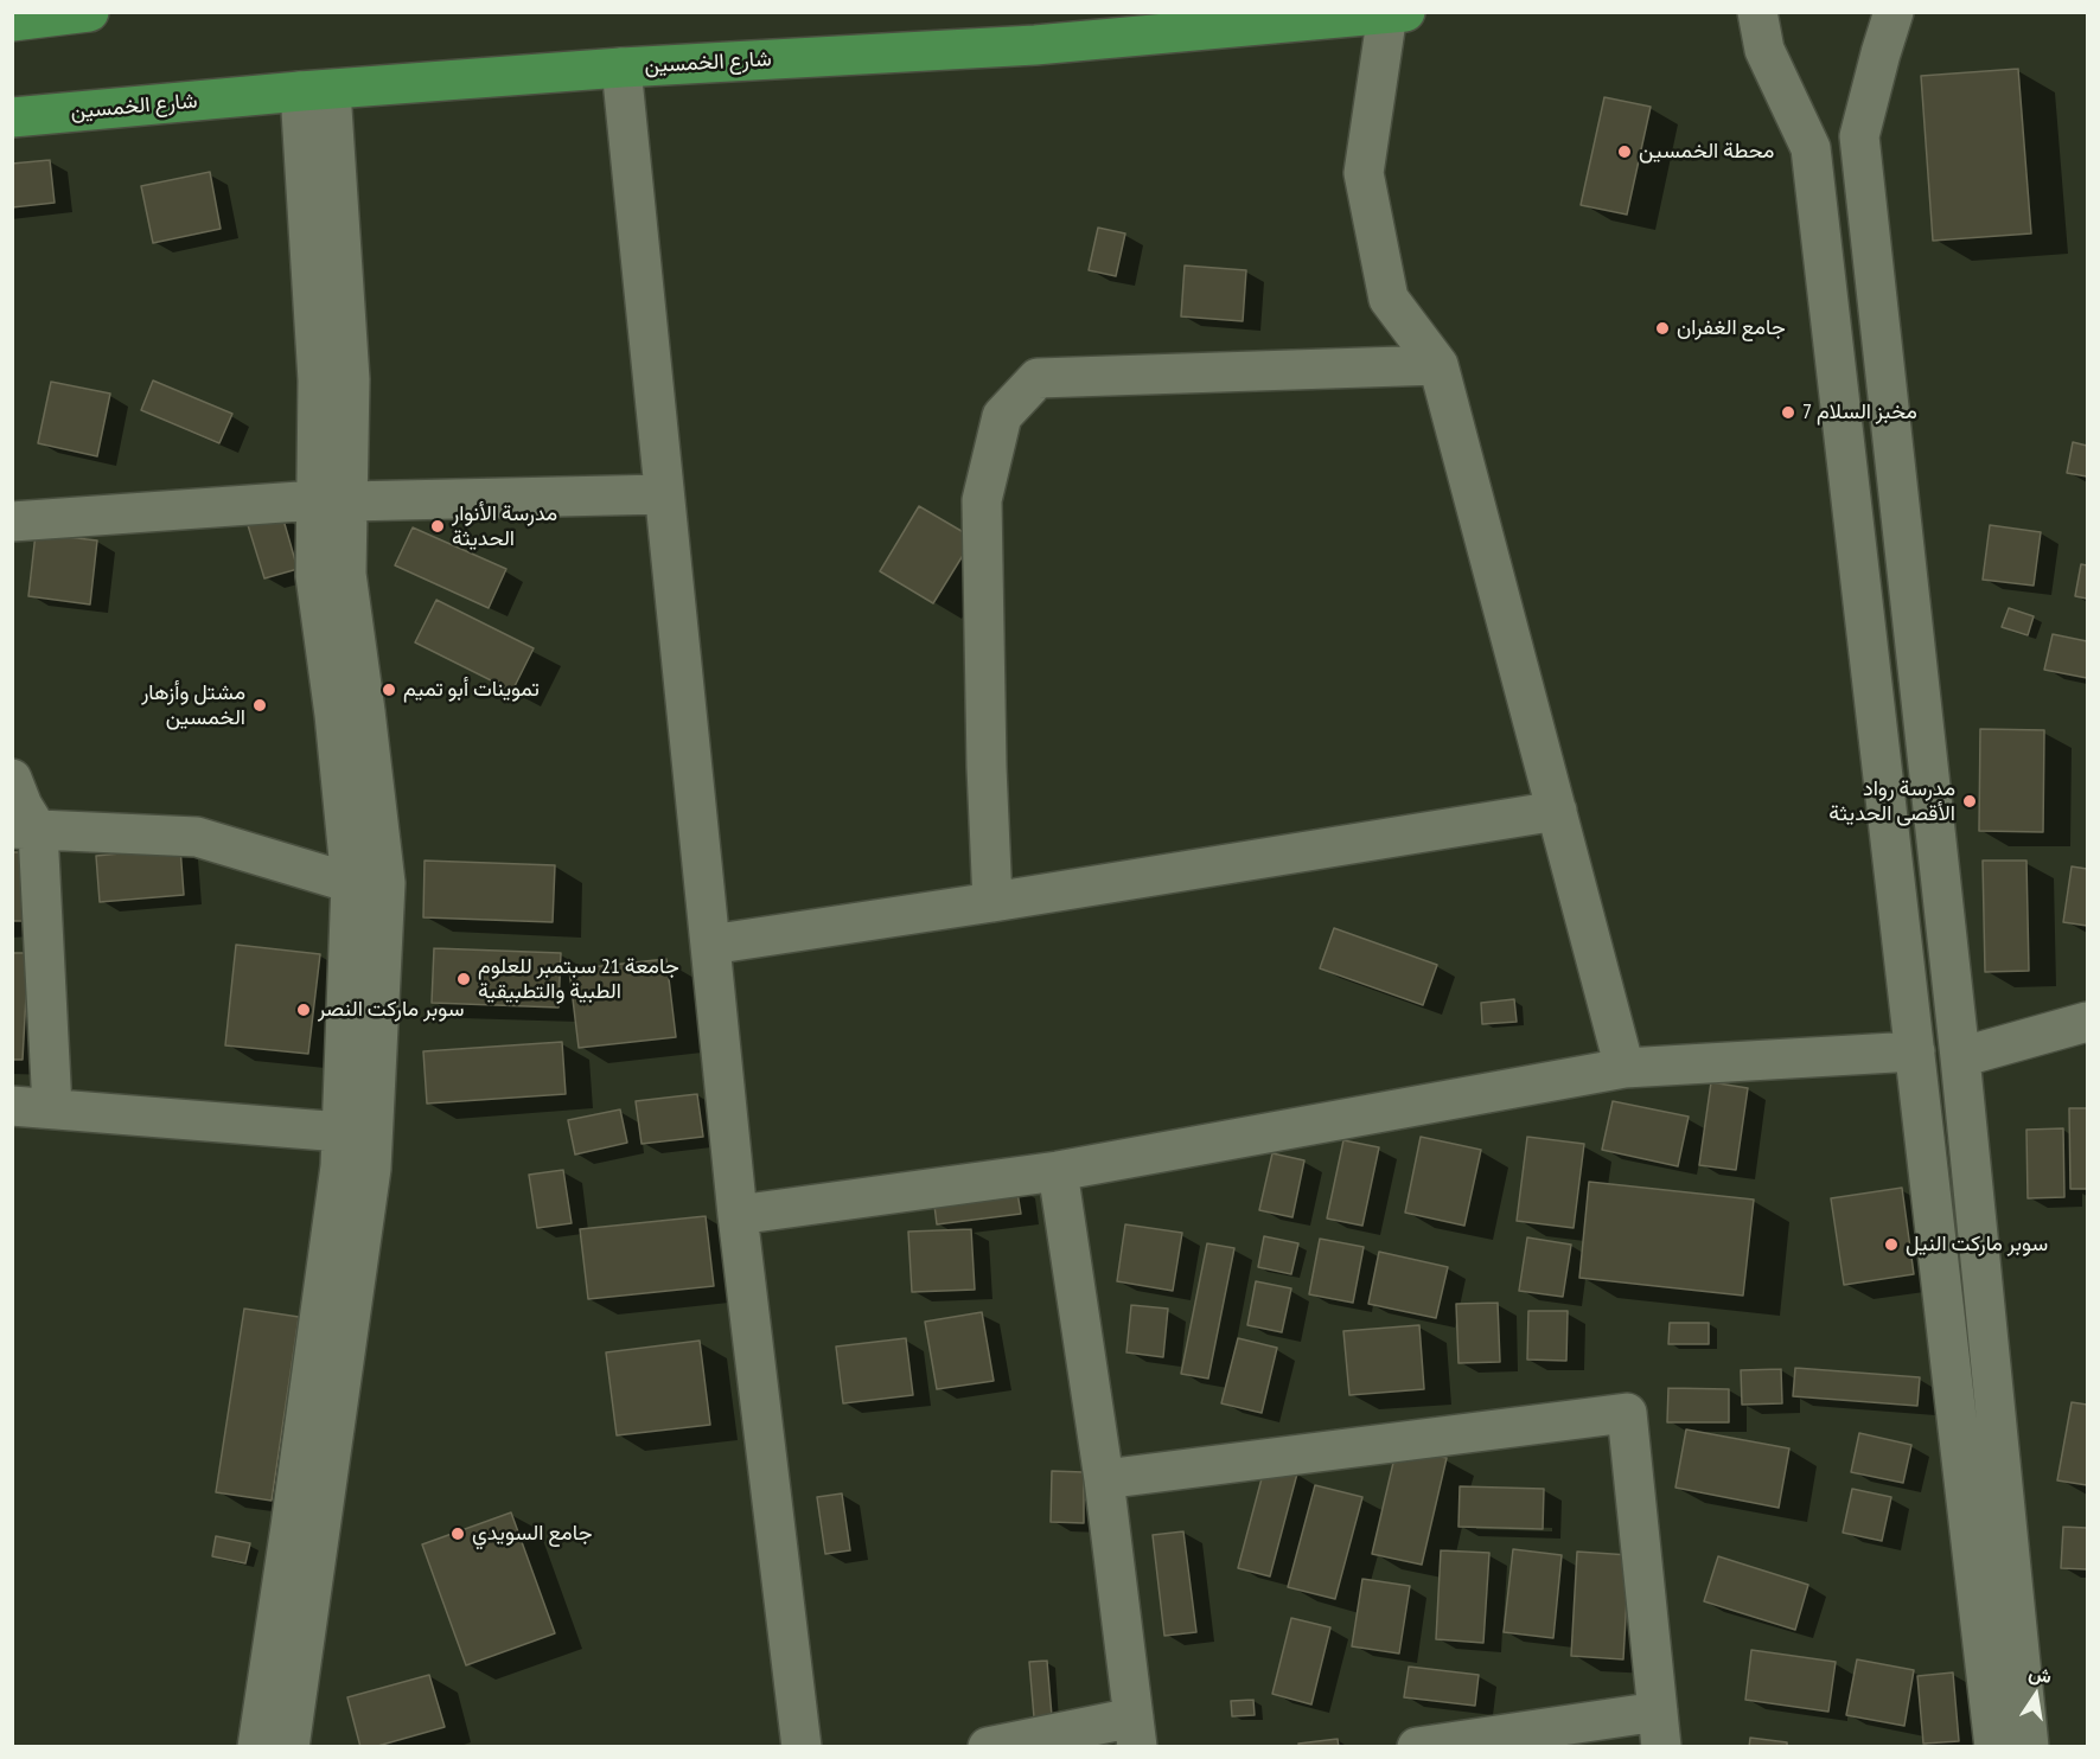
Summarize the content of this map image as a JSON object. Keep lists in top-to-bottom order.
{
  "streets": {
    "main road": ["شارع الخمسين"]
  },
  "places": [
    "محطة الخمسين",
    "جامع الغفران",
    "مخبز السلام 7",
    "مدرسة الأنوار الحديثة",
    "تموينات أبو تميم",
    "مشتل وأزهار الخمسين",
    "مدرسة رواد الأقصى الحديثة",
    "جامعة 21 سبتمبر للعلوم الطبية والتطبيقية",
    "سوبر ماركت النصر",
    "سوبر ماركت النيل",
    "جامع السويدي"
  ],
  "north": "top"
}
